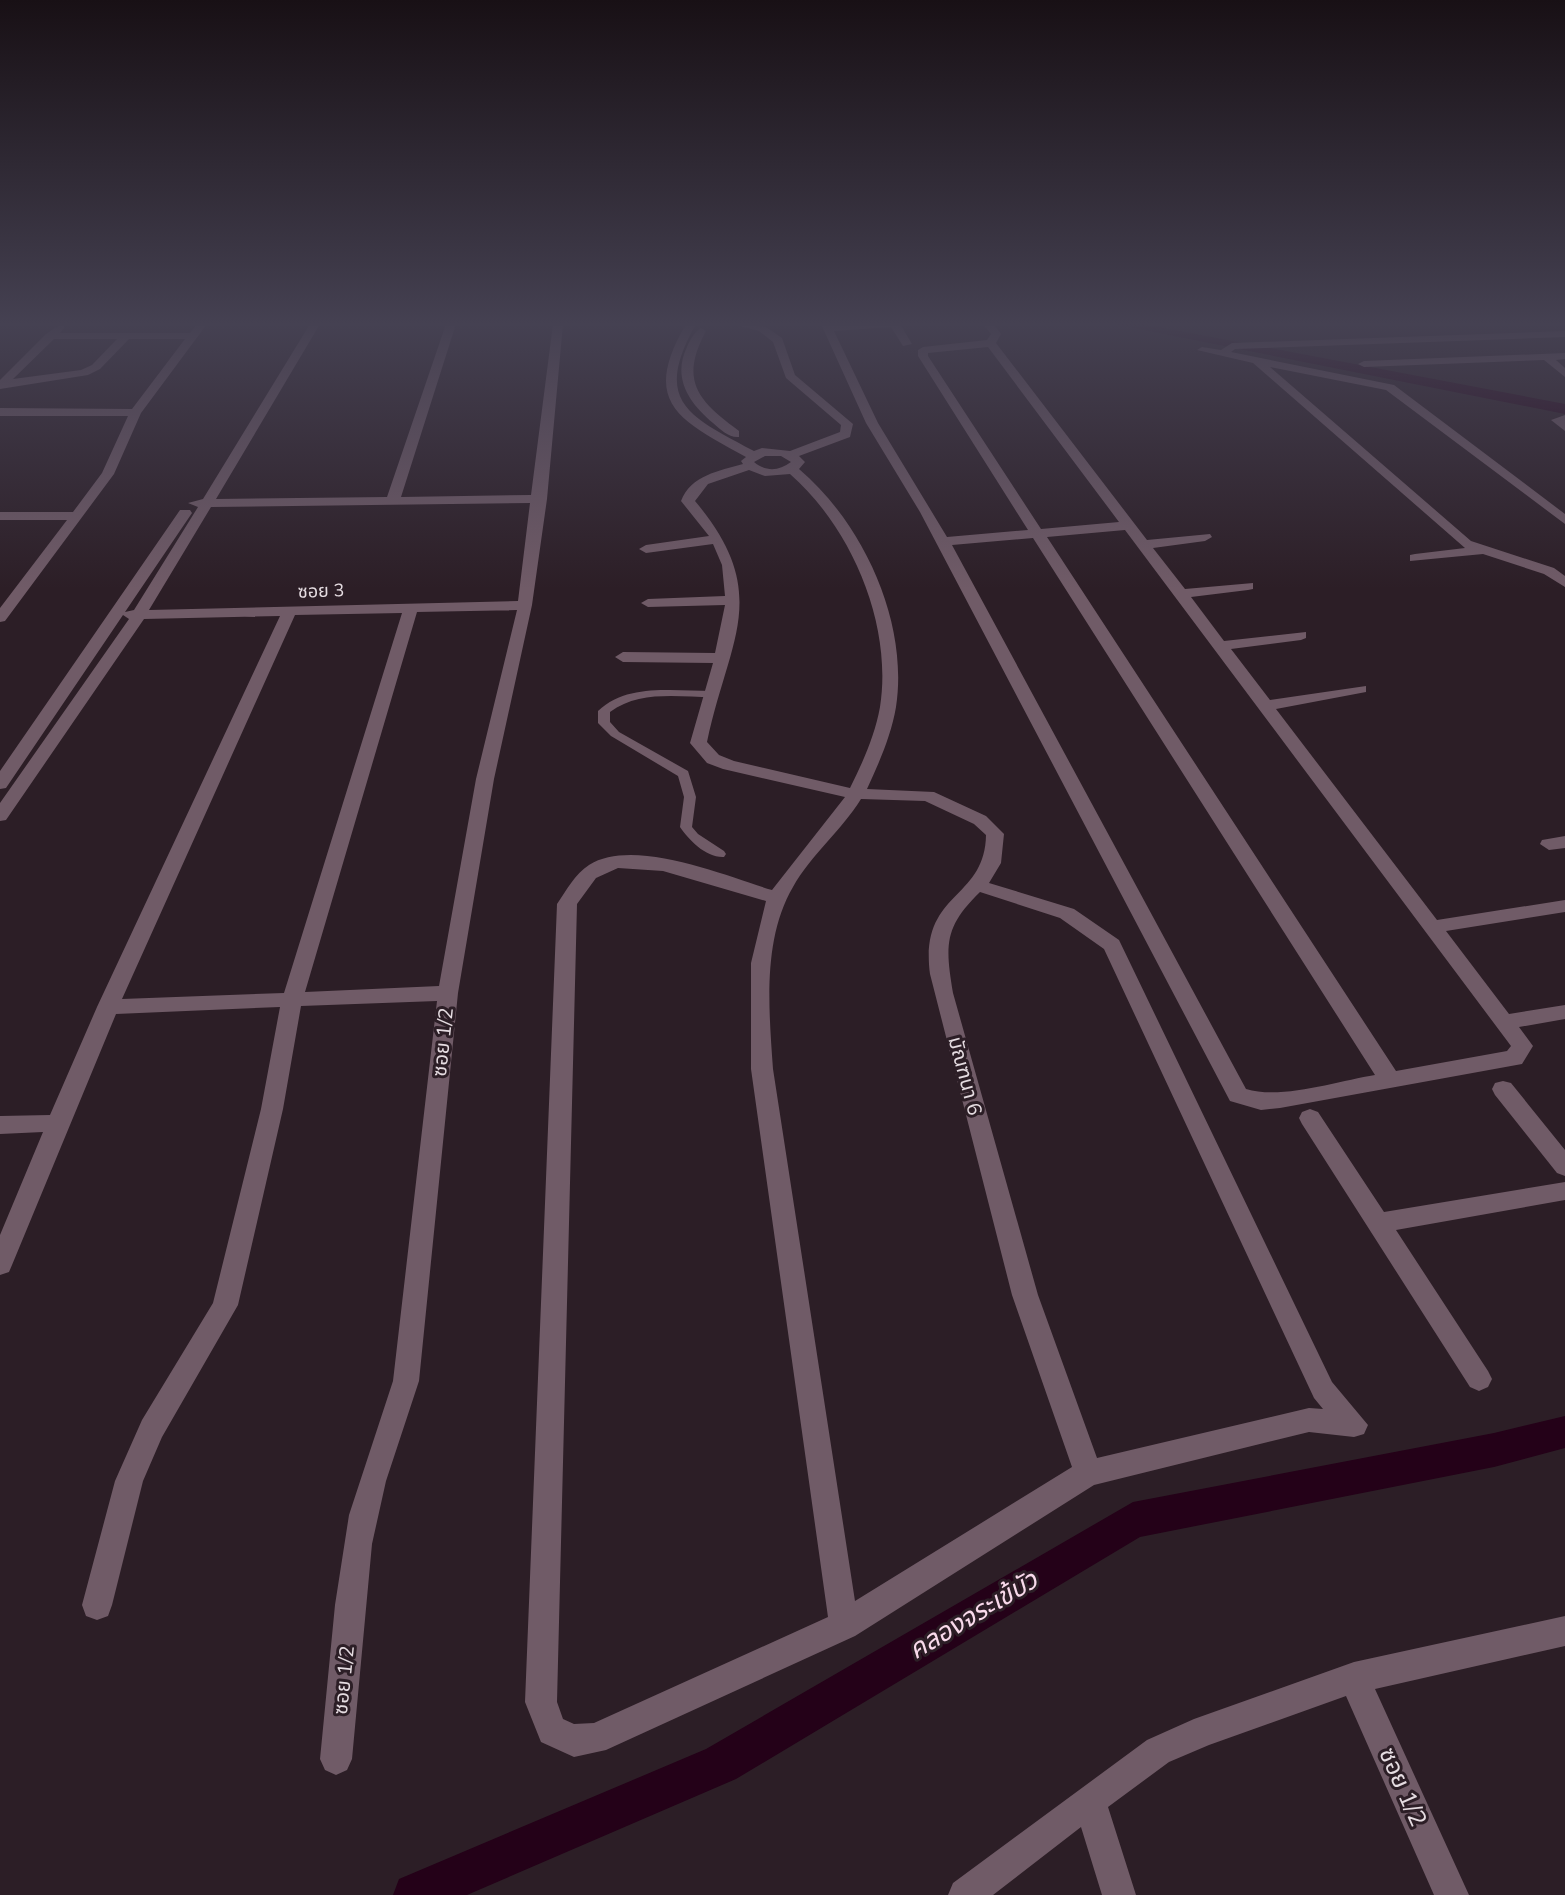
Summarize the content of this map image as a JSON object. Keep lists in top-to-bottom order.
{
  "streets": {
    "street": ["ซอย 3", "ซอย 1/2", "มัณฑนา 6"]
  },
  "crossings": [
    ["ซอย 3", "ซอย 1/2"]
  ],
  "water": ["คลองจระเข้บัว"]
}
